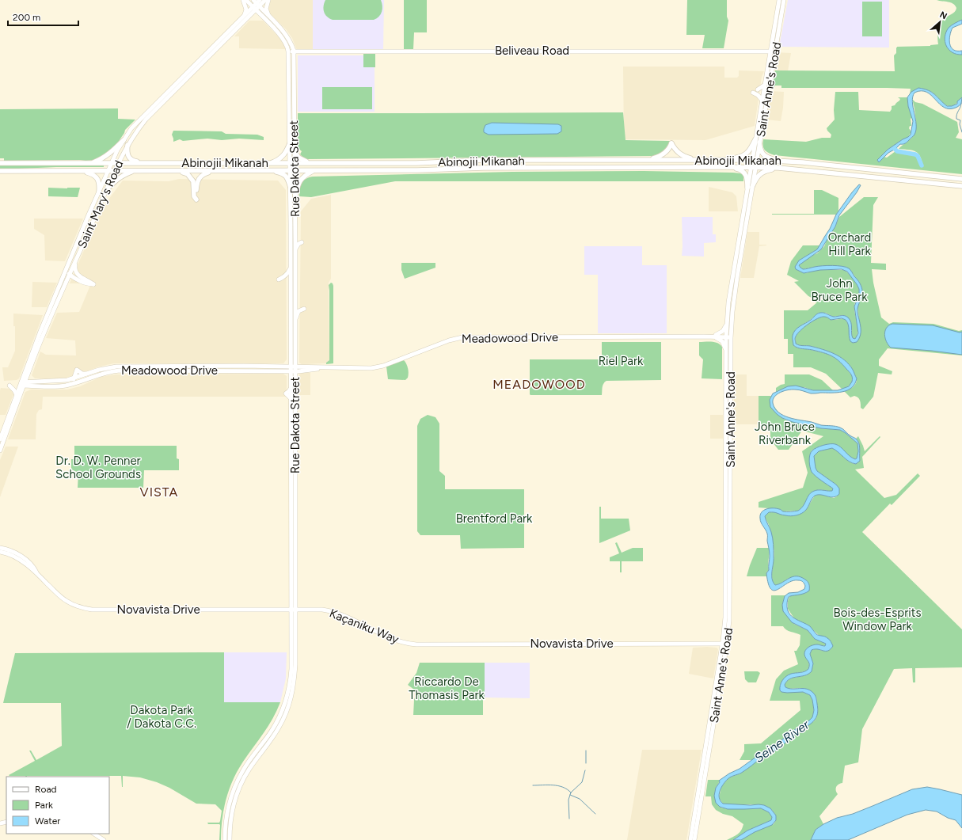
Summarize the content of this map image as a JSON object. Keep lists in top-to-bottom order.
{
  "streets": {
    "main road": [
      "Beliveau Road",
      "Saint Anne's Road",
      "Abinojii Mikanah",
      "Rue Dakota Street",
      "Saint Mary's Road",
      "Meadowood Drive",
      "Novavista Drive",
      "Kaçaniku Way"
    ]
  },
  "crossings": [
    ["Beliveau Road", "Saint Anne's Road"],
    ["Beliveau Road", "Rue Dakota Street"],
    ["Saint Anne's Road", "Abinojii Mikanah"],
    ["Saint Anne's Road", "Meadowood Drive"],
    ["Saint Anne's Road", "Novavista Drive"],
    ["Abinojii Mikanah", "Rue Dakota Street"],
    ["Abinojii Mikanah", "Saint Mary's Road"],
    ["Rue Dakota Street", "Saint Mary's Road"],
    ["Rue Dakota Street", "Meadowood Drive"],
    ["Rue Dakota Street", "Novavista Drive"],
    ["Rue Dakota Street", "Kaçaniku Way"],
    ["Saint Mary's Road", "Meadowood Drive"],
    ["Novavista Drive", "Kaçaniku Way"]
  ],
  "districts": ["MEADOWOOD", "VISTA"],
  "water": ["Seine River"],
  "parks": [
    "Orchard Hill Park",
    "John Bruce Park",
    "Riel Park",
    "John Bruce Riverbank",
    "Dr. D. W. Penner School Grounds",
    "Brentford Park",
    "Bois-des-Esprits Window Park",
    "Riccardo De Thomasis Park",
    "Dakota Park / Dakota C.C."
  ],
  "legend": ["Road", "Park", "Water"],
  "scale_bar": "200 m",
  "north": "top right"
}
